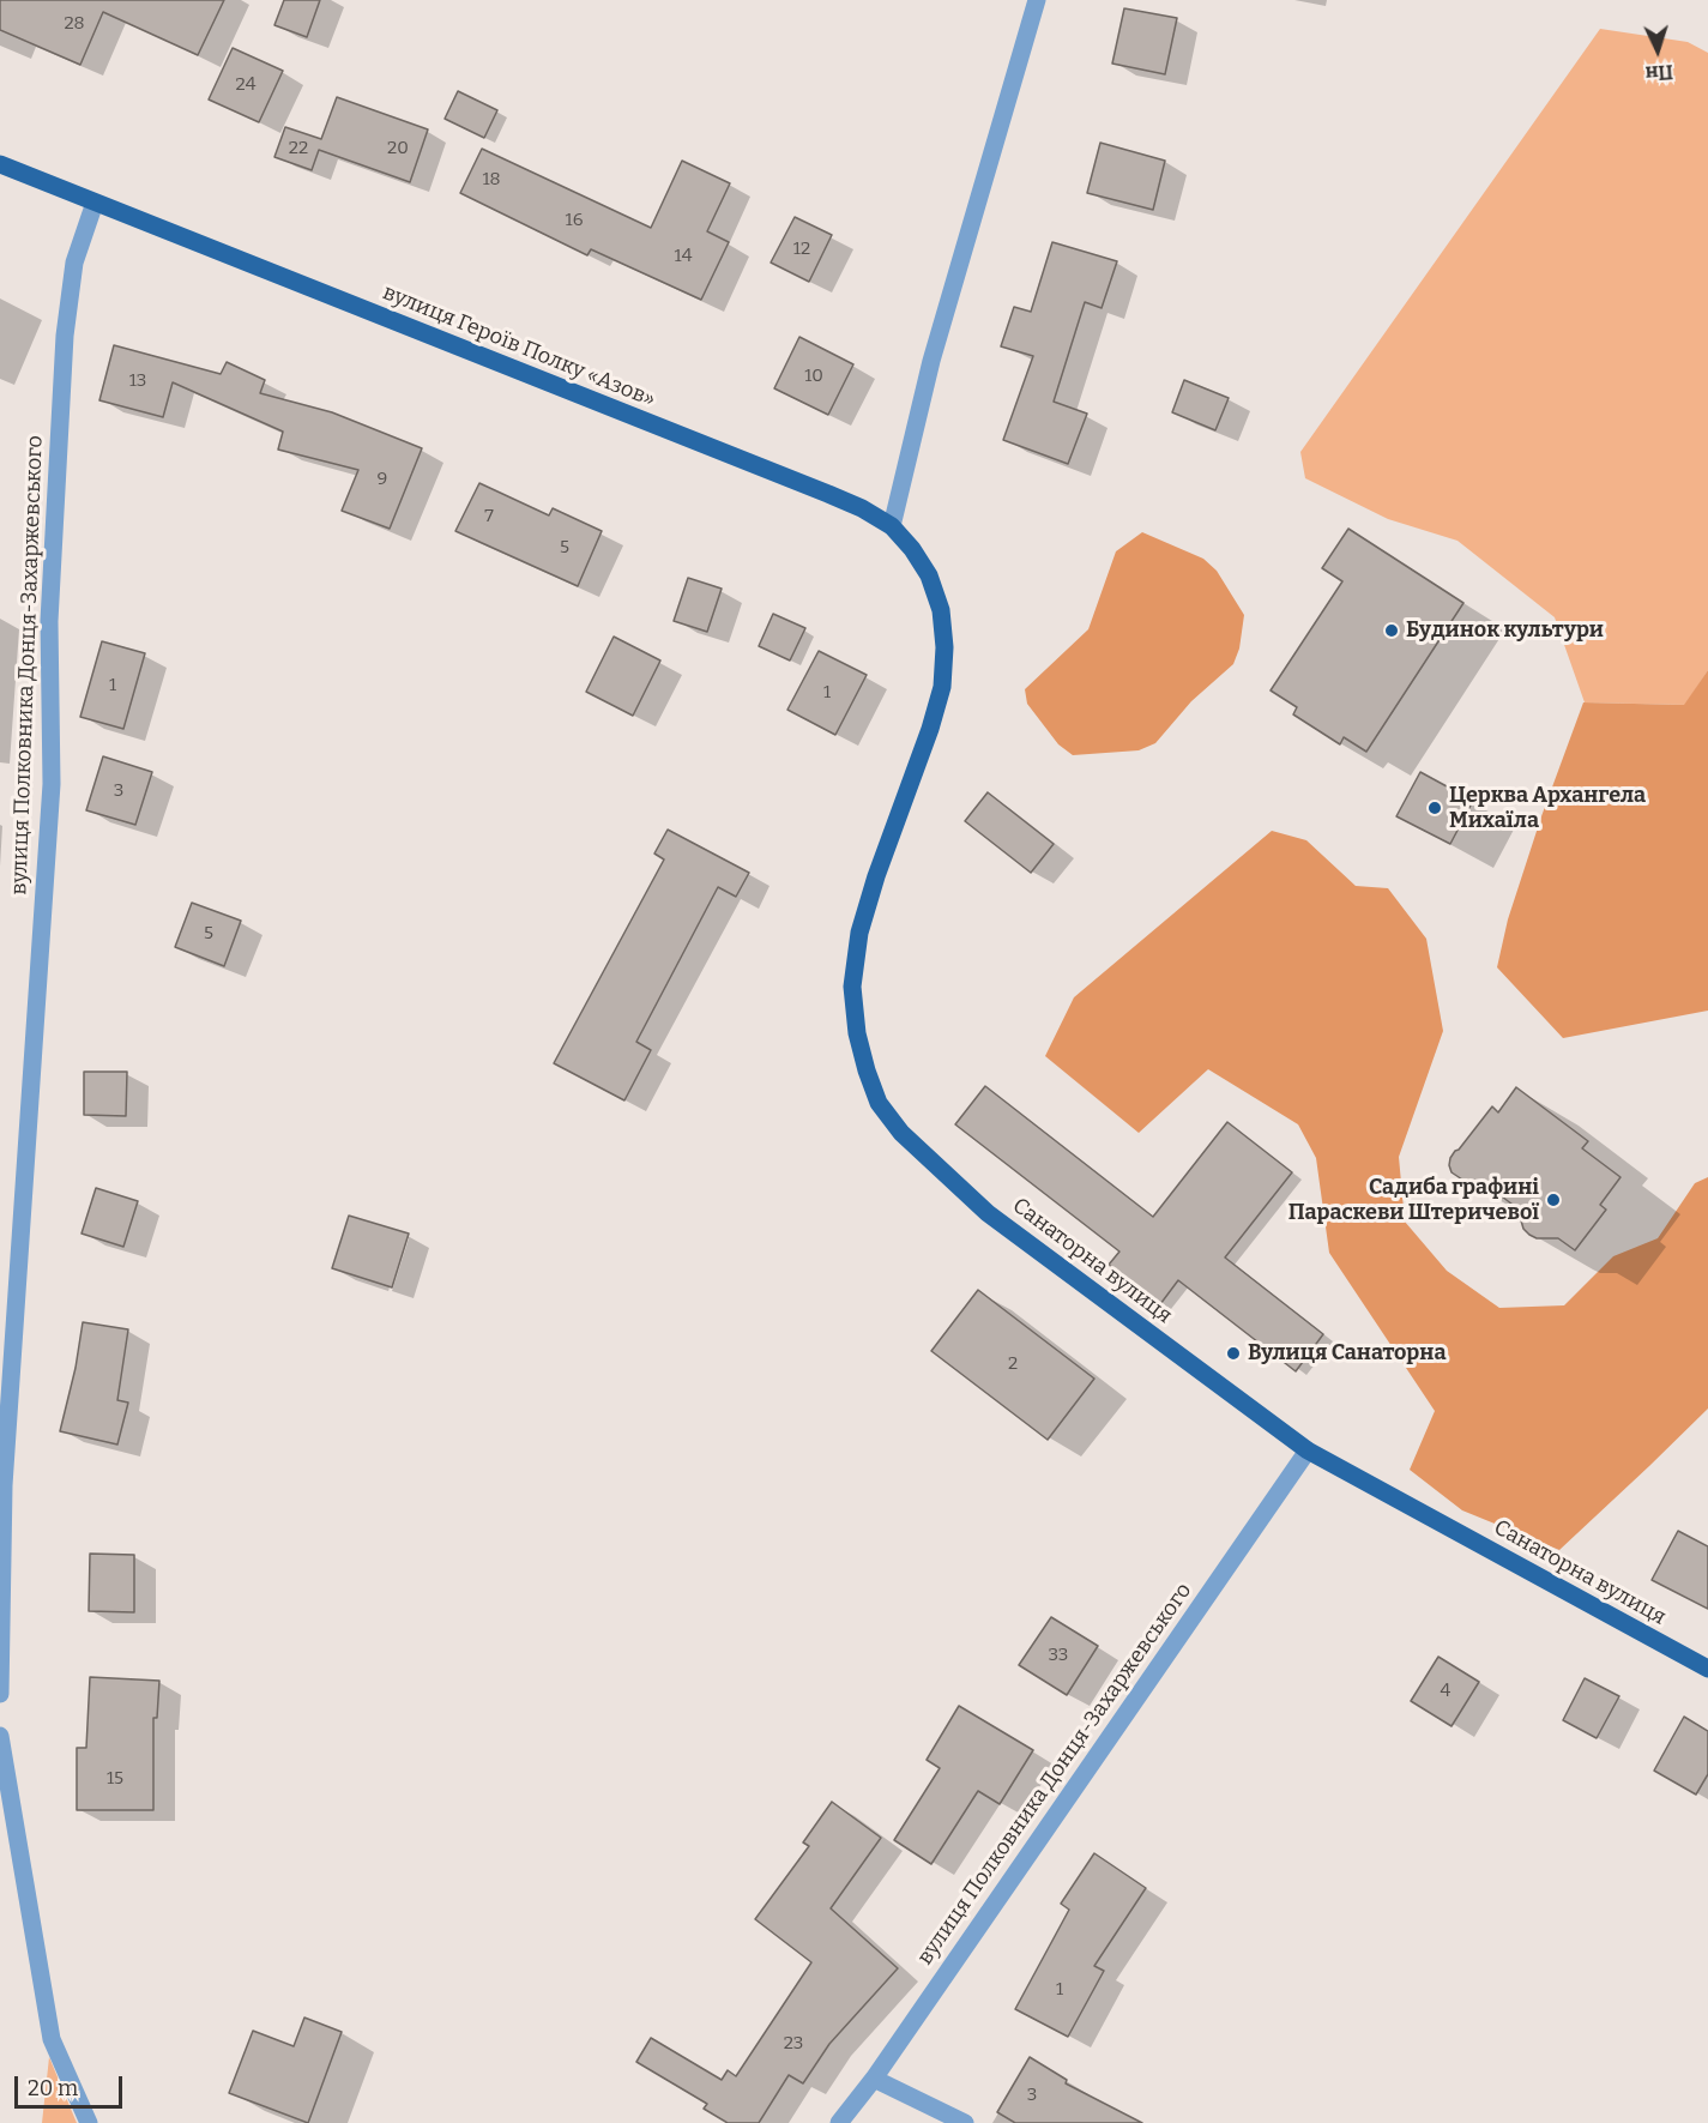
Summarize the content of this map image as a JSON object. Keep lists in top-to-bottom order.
{
  "streets": {
    "main road": ["вулиця Героїв Полку «Азов»", "Санаторна вулиця"],
    "street": ["вулиця Полковника Донця-Захаржевського"]
  },
  "crossings": [
    ["вулиця Героїв Полку «Азов»", "вулиця Полковника Донця-Захаржевського"],
    ["вулиця Героїв Полку «Азов»", "Санаторна вулиця"],
    ["вулиця Полковника Донця-Захаржевського", "Санаторна вулиця"]
  ],
  "places": [
    "Будинок культури",
    "Церква Архангела Михаїла",
    "Садиба графині Параскеви Штеричевої",
    "Вулиця Санаторна"
  ],
  "house_numbers": [
    "28",
    "24",
    "22",
    "20",
    "18",
    "16",
    "12",
    "14",
    "10",
    "13",
    "9",
    "7",
    "5",
    "1",
    "1",
    "3",
    "5",
    "2",
    "33",
    "4",
    "15",
    "1",
    "23",
    "3"
  ],
  "scale_bar": "20 m",
  "north": "bottom"
}
